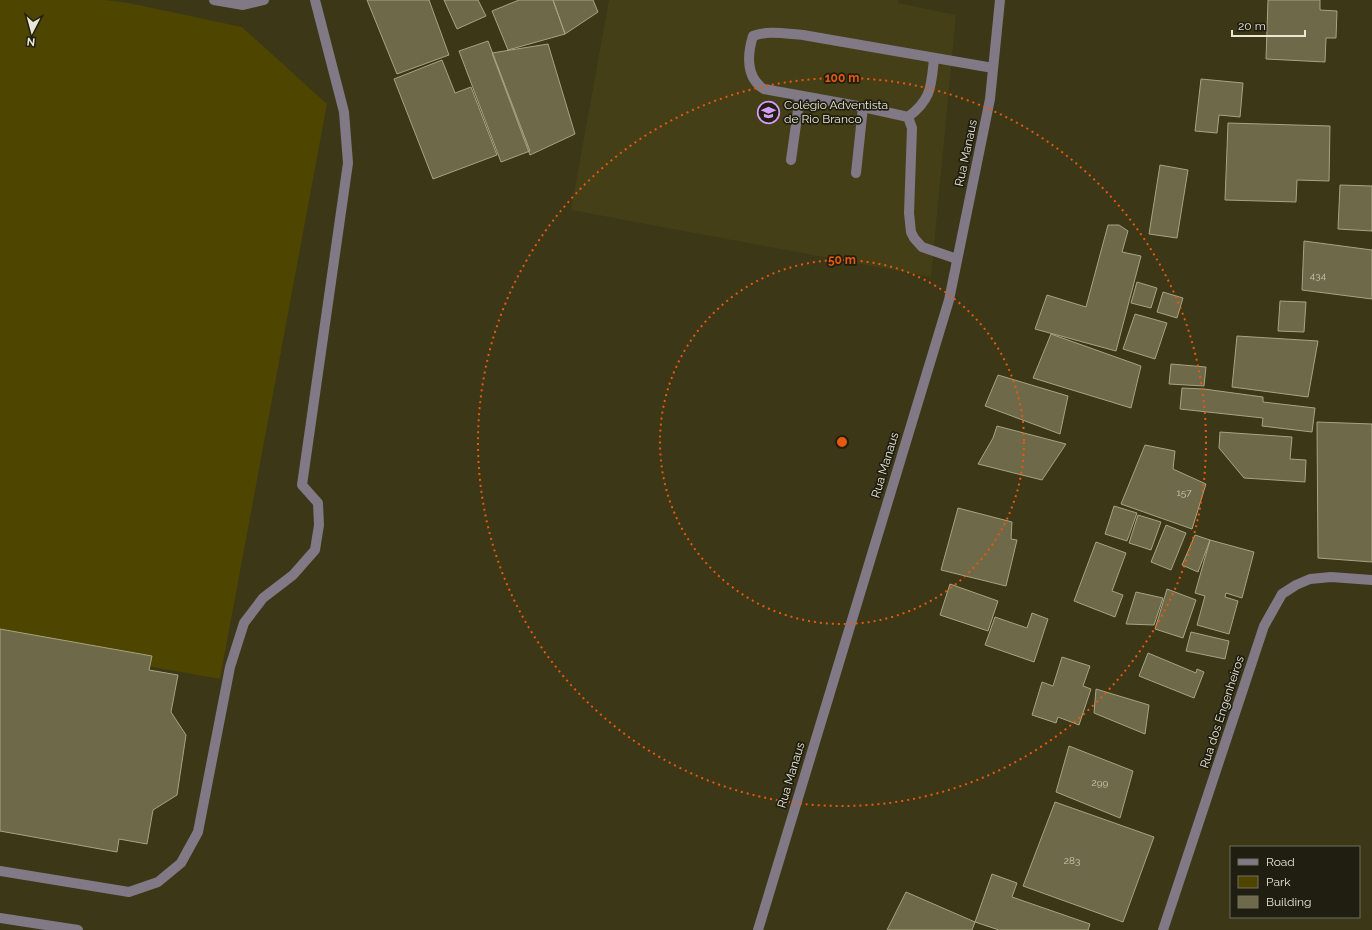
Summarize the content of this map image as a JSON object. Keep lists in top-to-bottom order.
{
  "streets": {
    "street": ["Rua Manaus", "Rua dos Engenheiros"]
  },
  "places": {
    "school or university": ["Colégio Adventista de Rio Branco"]
  },
  "house_numbers": [
    "434",
    "157",
    "299",
    "283"
  ],
  "legend": ["Road", "Park", "Building"],
  "scale_bar": "20 m",
  "north": "bottom",
  "rings": ["100 m", "50 m"]
}
